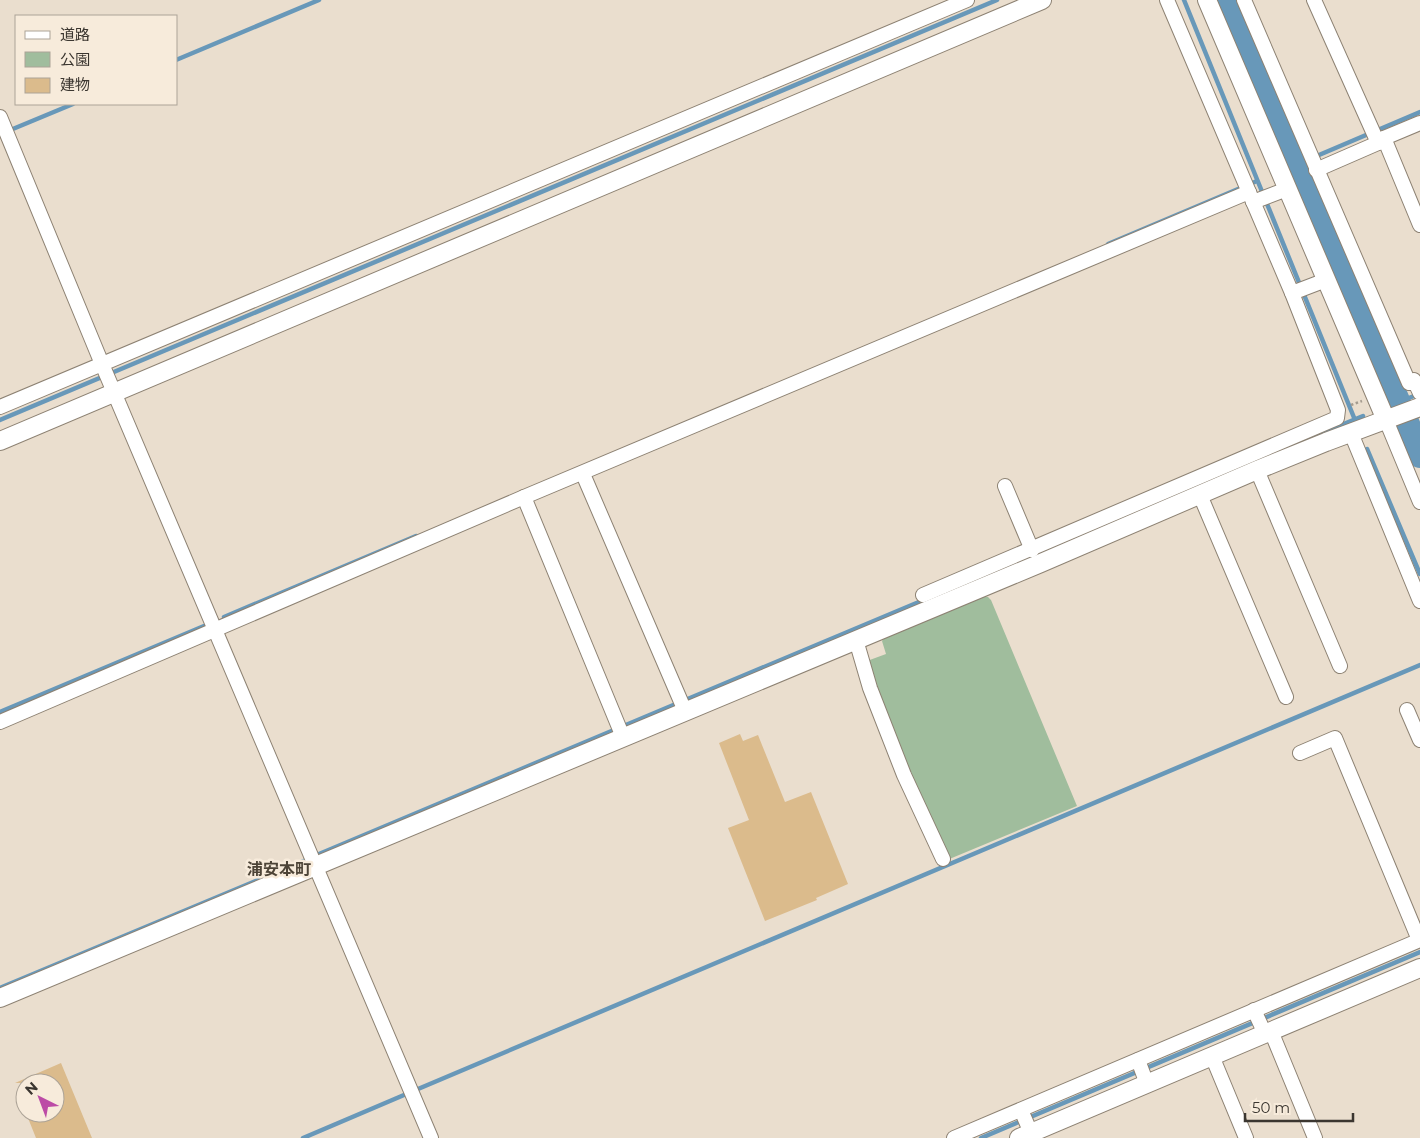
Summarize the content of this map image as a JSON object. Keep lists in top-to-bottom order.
{
  "districts": ["浦安本町"],
  "legend": ["道路", "公園", "建物"],
  "scale_bar": "50 m",
  "north": "top left"
}
